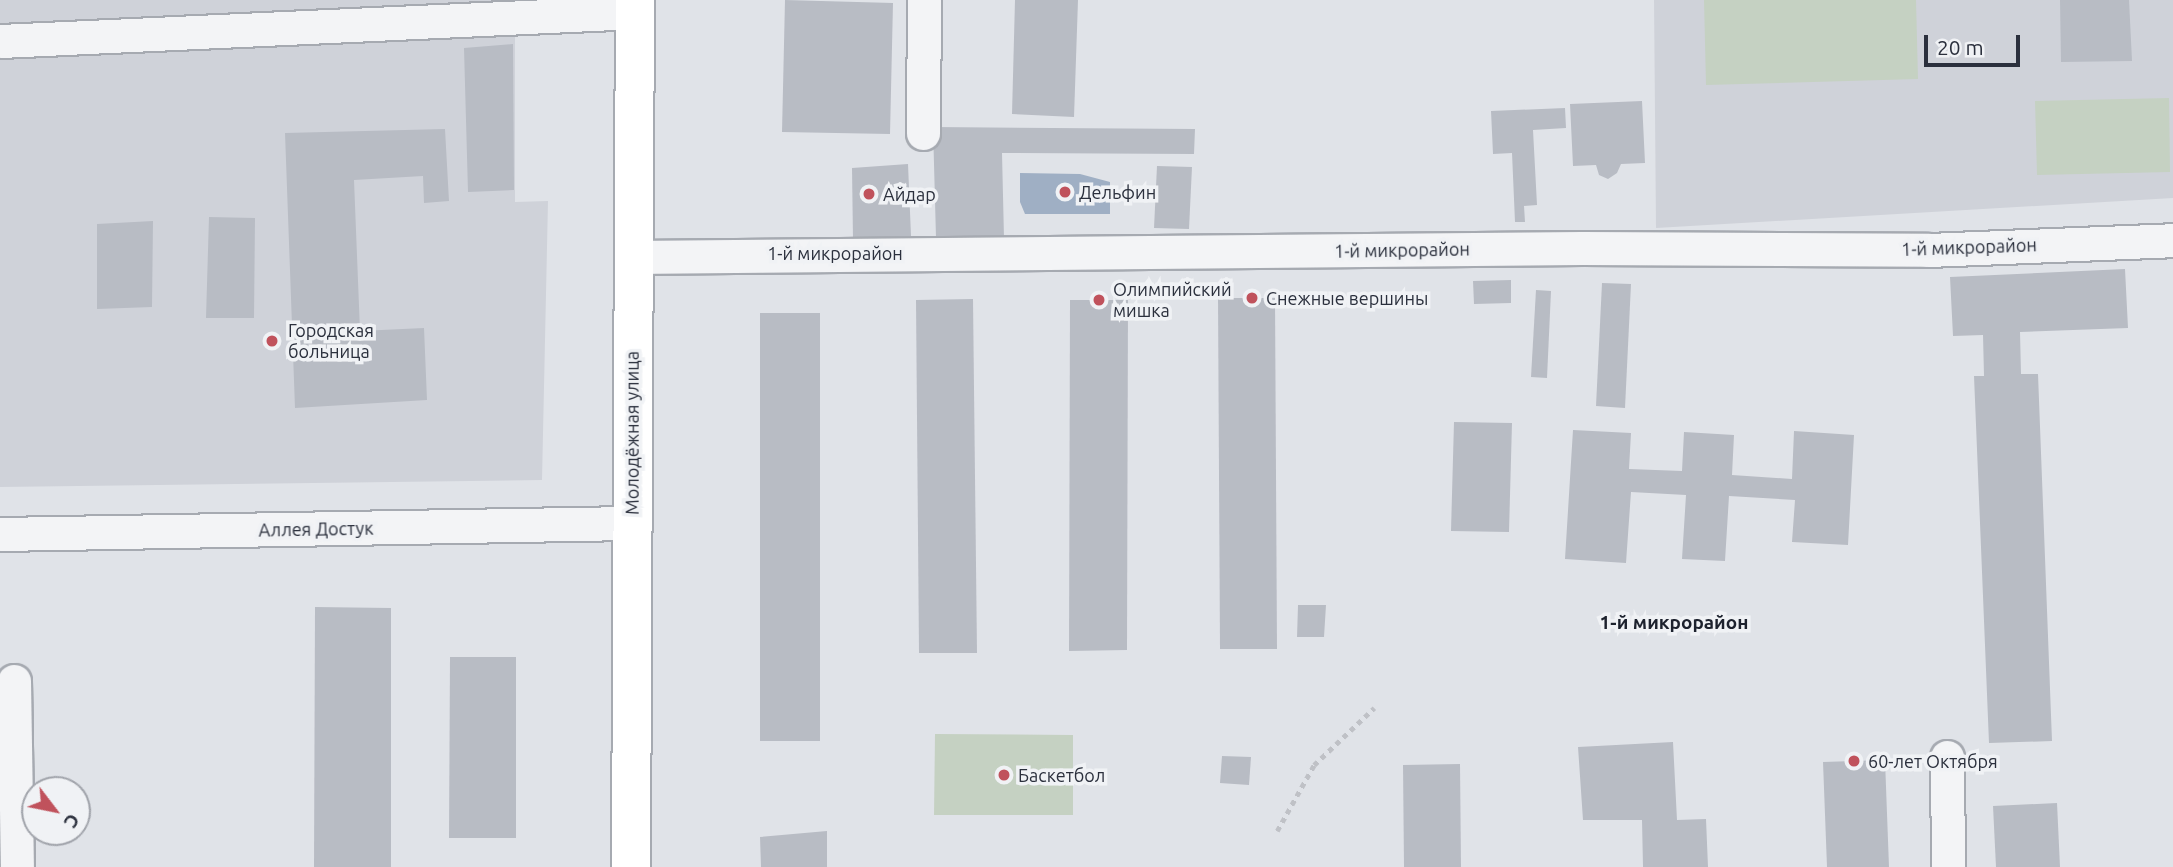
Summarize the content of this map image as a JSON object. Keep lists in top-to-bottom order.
{
  "streets": {
    "main road": ["Молодёжная улица"],
    "street": ["1-й микрорайон", "Аллея Достук"]
  },
  "crossings": [
    ["1-й микрорайон", "Молодёжная улица"],
    ["Молодёжная улица", "Аллея Достук"]
  ],
  "districts": ["1-й микрорайон"],
  "places": [
    "Дельфин",
    "Айдар",
    "Снежные вершины",
    "Олимпийский мишка",
    "Городская больница",
    "60-лет Октября",
    "Баскетбол"
  ],
  "scale_bar": "20 m",
  "north": "bottom right"
}
